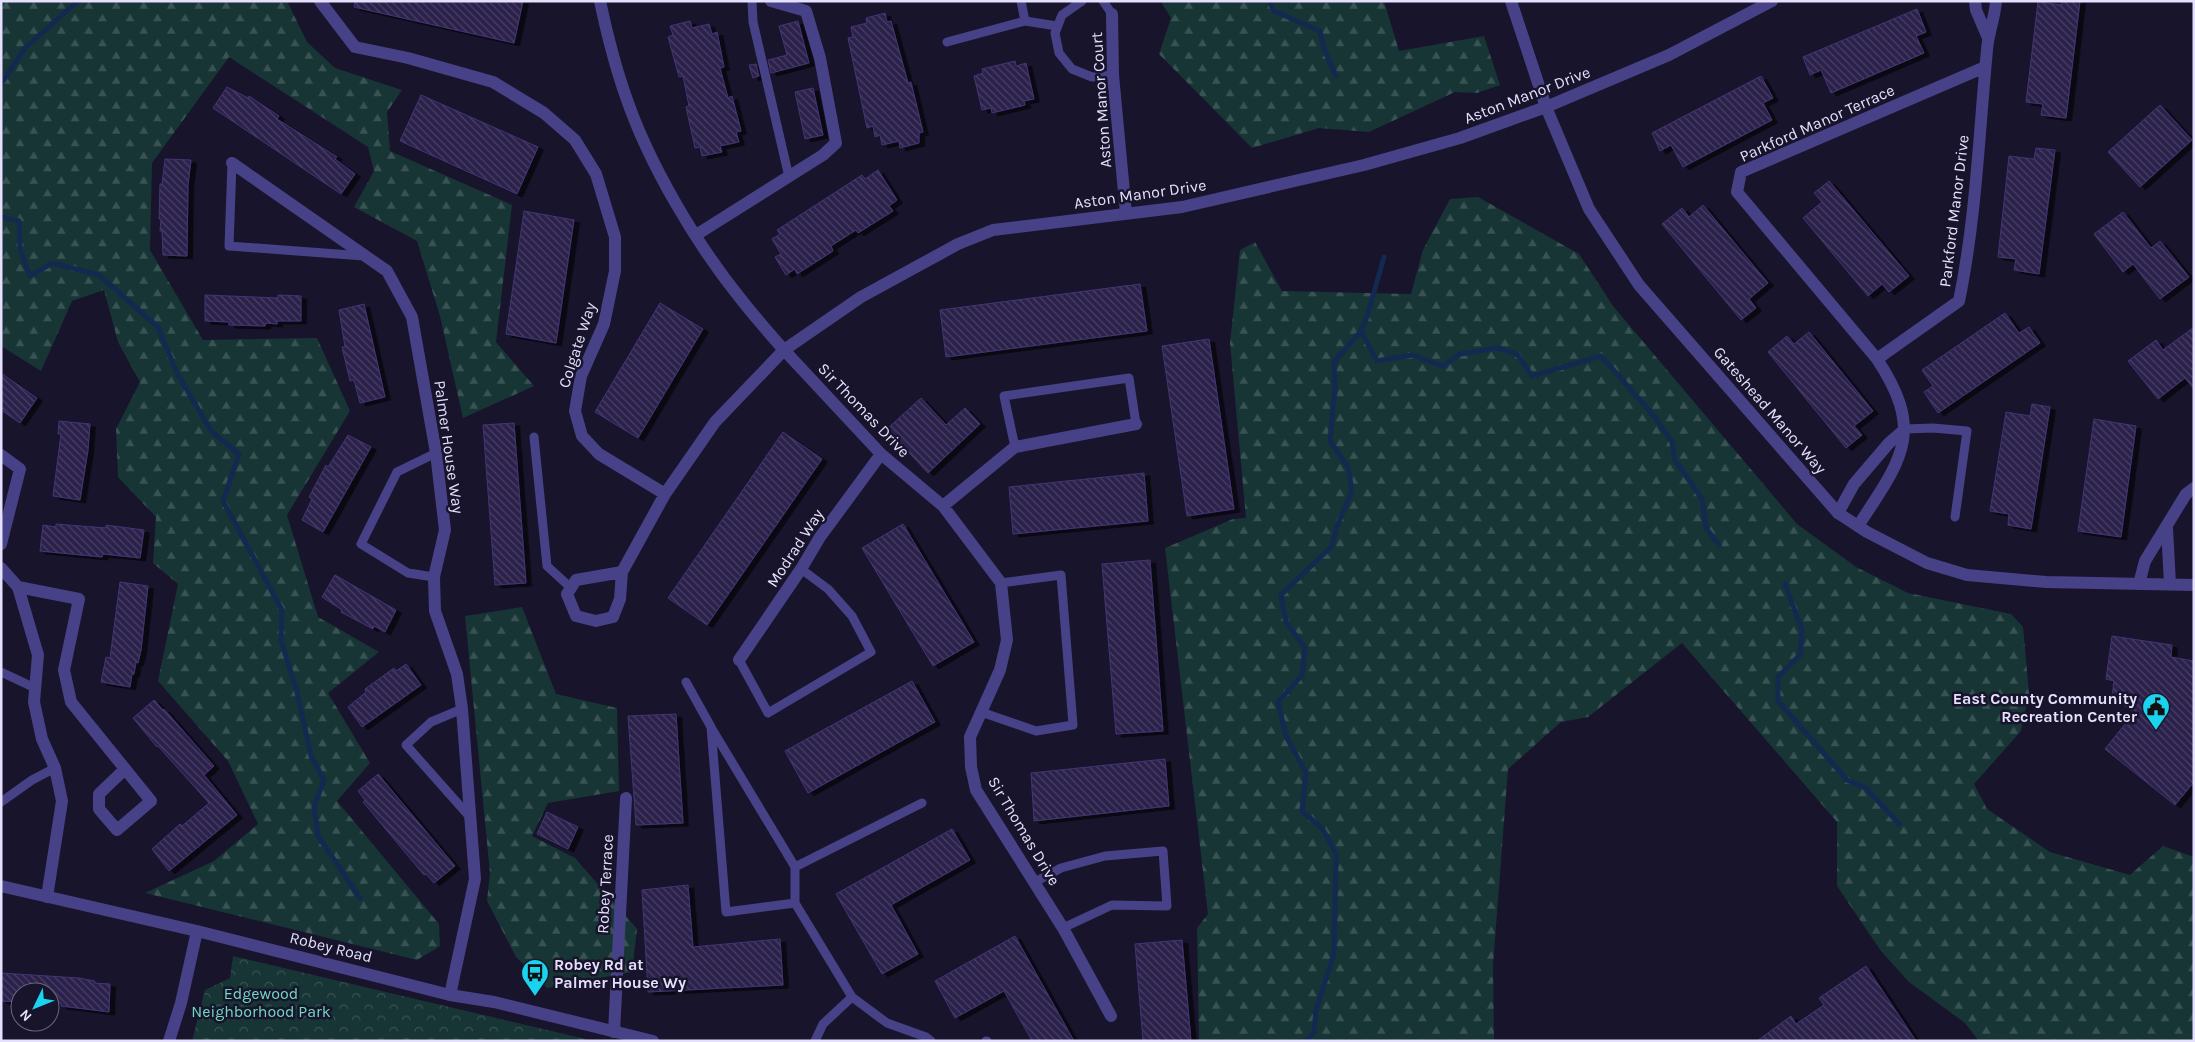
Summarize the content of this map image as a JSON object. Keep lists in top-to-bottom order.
{
  "streets": {
    "street": [
      "Aston Manor Drive",
      "Aston Manor Court",
      "Parkford Manor Terrace",
      "Parkford Manor Drive",
      "Colgate Way",
      "Sir Thomas Drive",
      "Gateshead Manor Way",
      "Palmer House Way",
      "Modrad Way",
      "Robey Terrace",
      "Robey Road"
    ]
  },
  "crossings": [
    ["Aston Manor Drive", "Aston Manor Court"],
    ["Aston Manor Drive", "Colgate Way"],
    ["Aston Manor Drive", "Sir Thomas Drive"],
    ["Aston Manor Drive", "Gateshead Manor Way"],
    ["Parkford Manor Terrace", "Parkford Manor Drive"],
    ["Sir Thomas Drive", "Modrad Way"],
    ["Palmer House Way", "Robey Road"],
    ["Robey Terrace", "Robey Road"]
  ],
  "parks": ["Edgewood Neighborhood Park"],
  "places": {
    "public building": ["East County Community Recreation Center"],
    "bus stop": ["Robey Rd at Palmer House Wy"]
  },
  "north": "bottom left"
}
